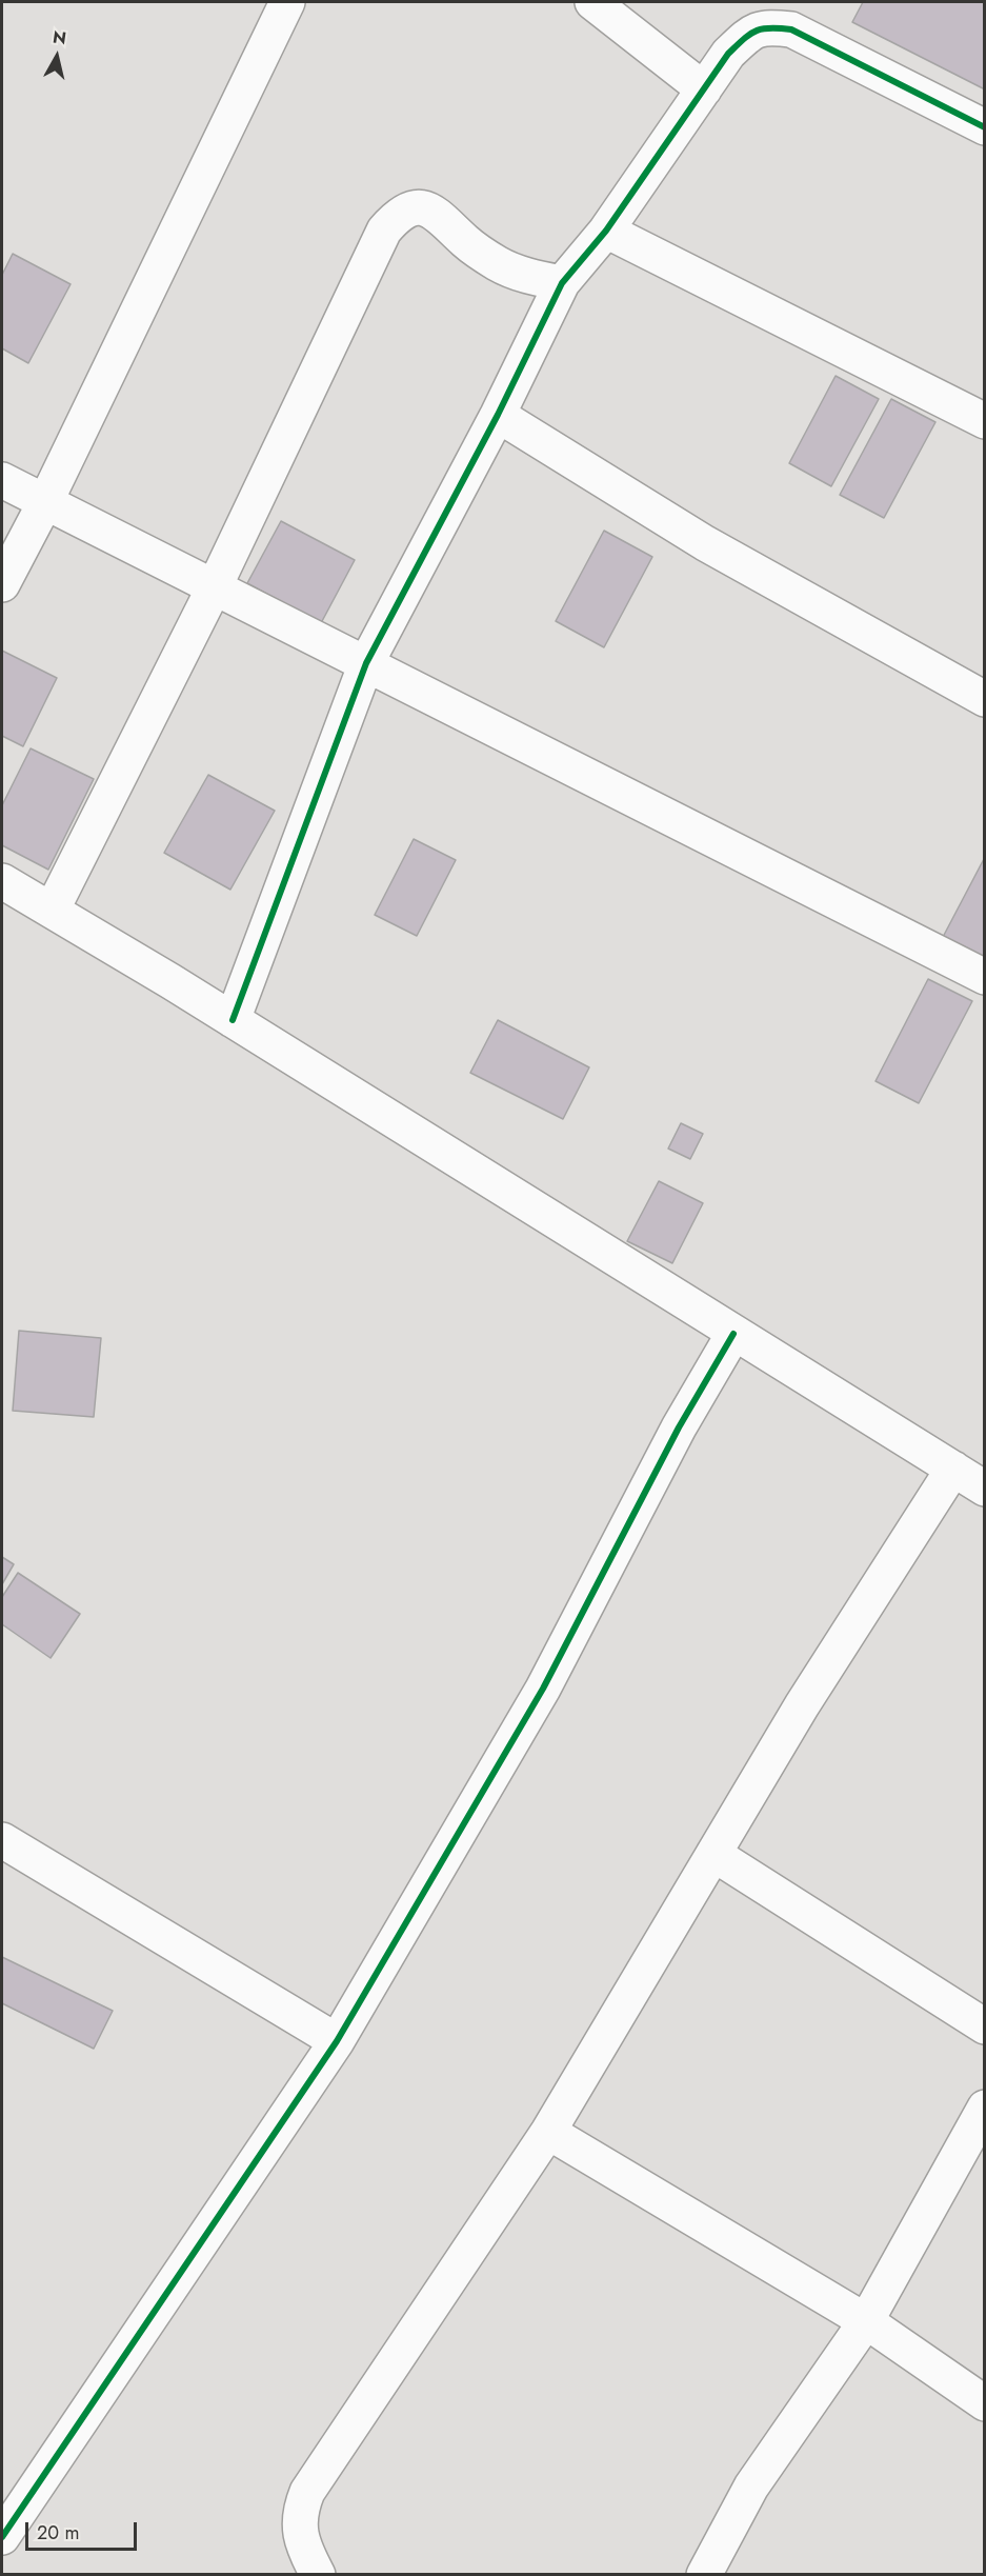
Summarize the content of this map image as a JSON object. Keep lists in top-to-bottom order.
{
  "scale_bar": "20 m",
  "north": "top"
}
